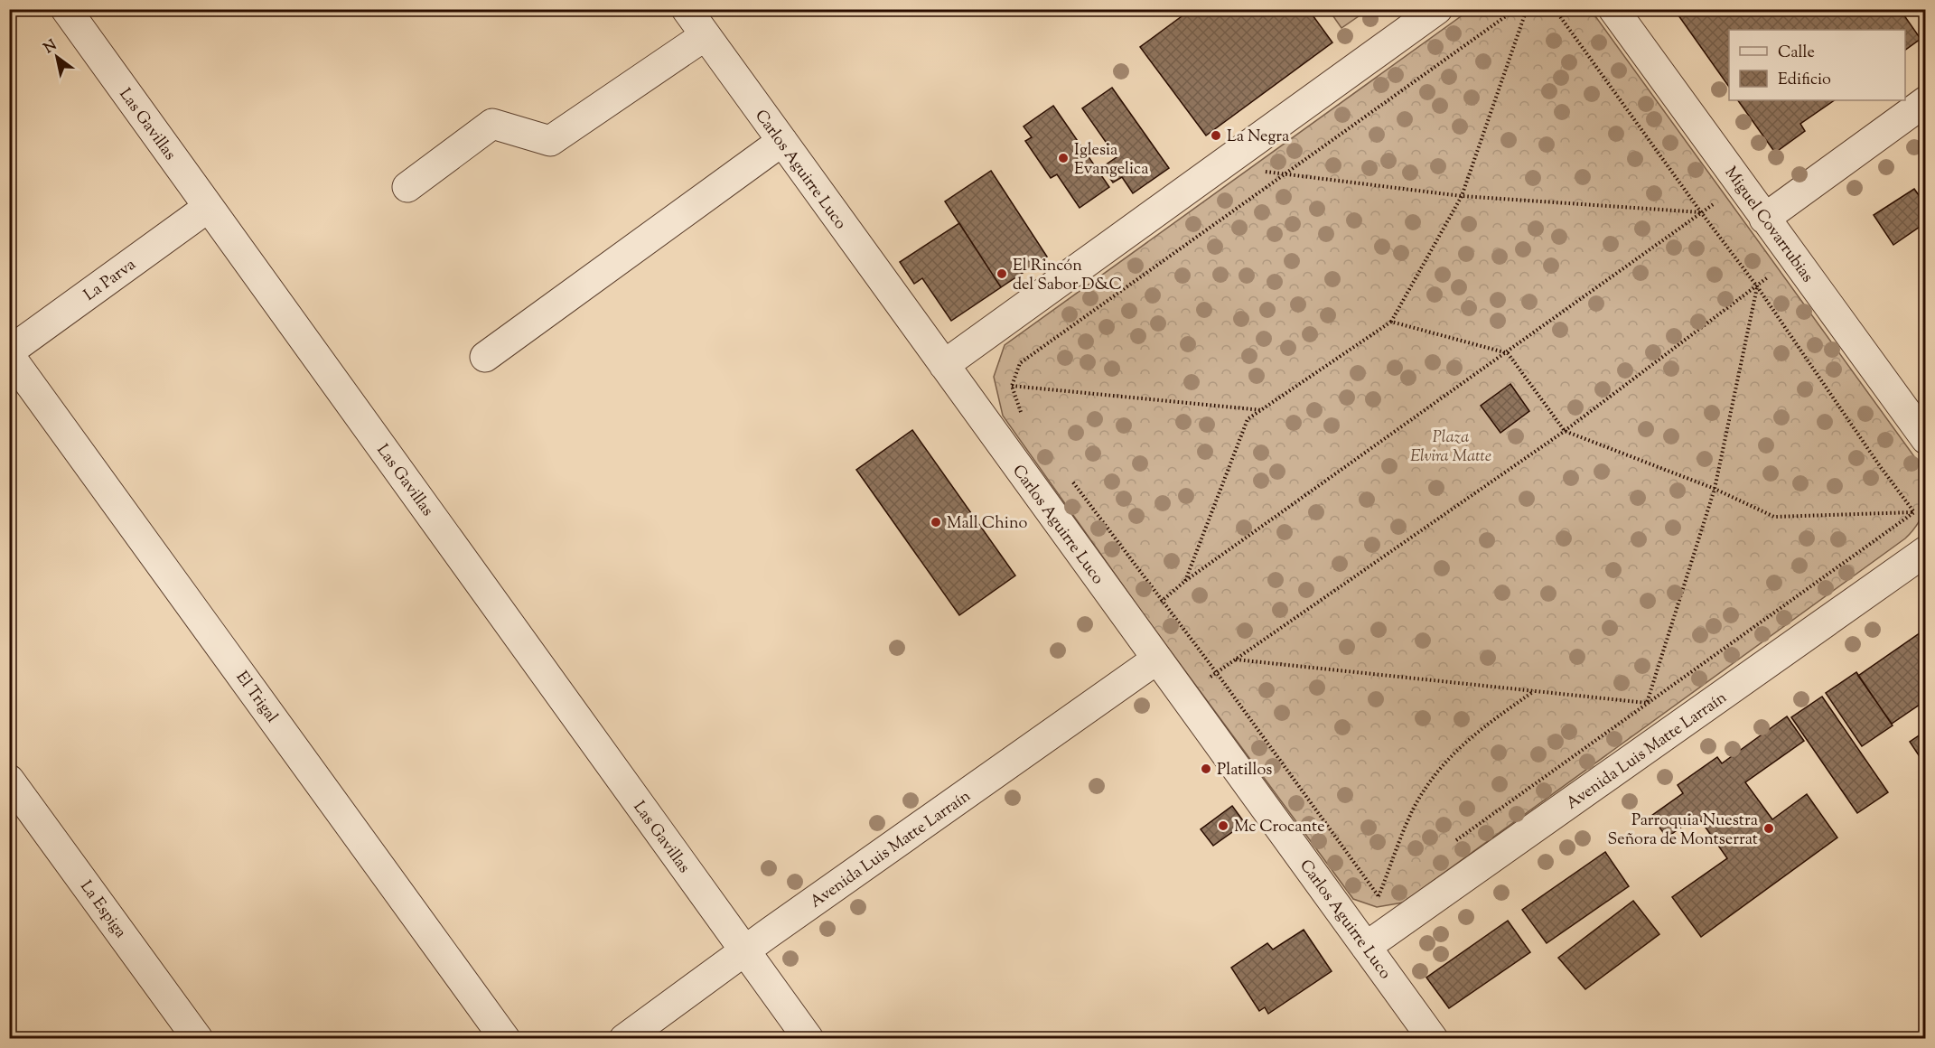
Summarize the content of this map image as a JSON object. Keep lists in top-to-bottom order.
{
  "streets": {
    "street": [
      "Las Gavillas",
      "Carlos Aguirre Luco",
      "Miguel Covarrubias",
      "La Parva",
      "El Trigal",
      "Avenida Luis Matte Larraín",
      "La Espiga"
    ]
  },
  "crossings": [
    ["Las Gavillas", "La Parva"],
    ["Las Gavillas", "Avenida Luis Matte Larraín"],
    ["Carlos Aguirre Luco", "Avenida Luis Matte Larraín"],
    ["La Parva", "El Trigal"]
  ],
  "parks": ["Plaza Elvira Matte"],
  "places": [
    "La Negra",
    "Iglesia Evangelica",
    "El Rincón del Sabor D&C",
    "Mall Chino",
    "Platillos",
    "Mc Crocante",
    "Parroquia Nuestra Señora de Montserrat"
  ],
  "legend": ["Calle", "Edificio"],
  "north": "top left"
}
